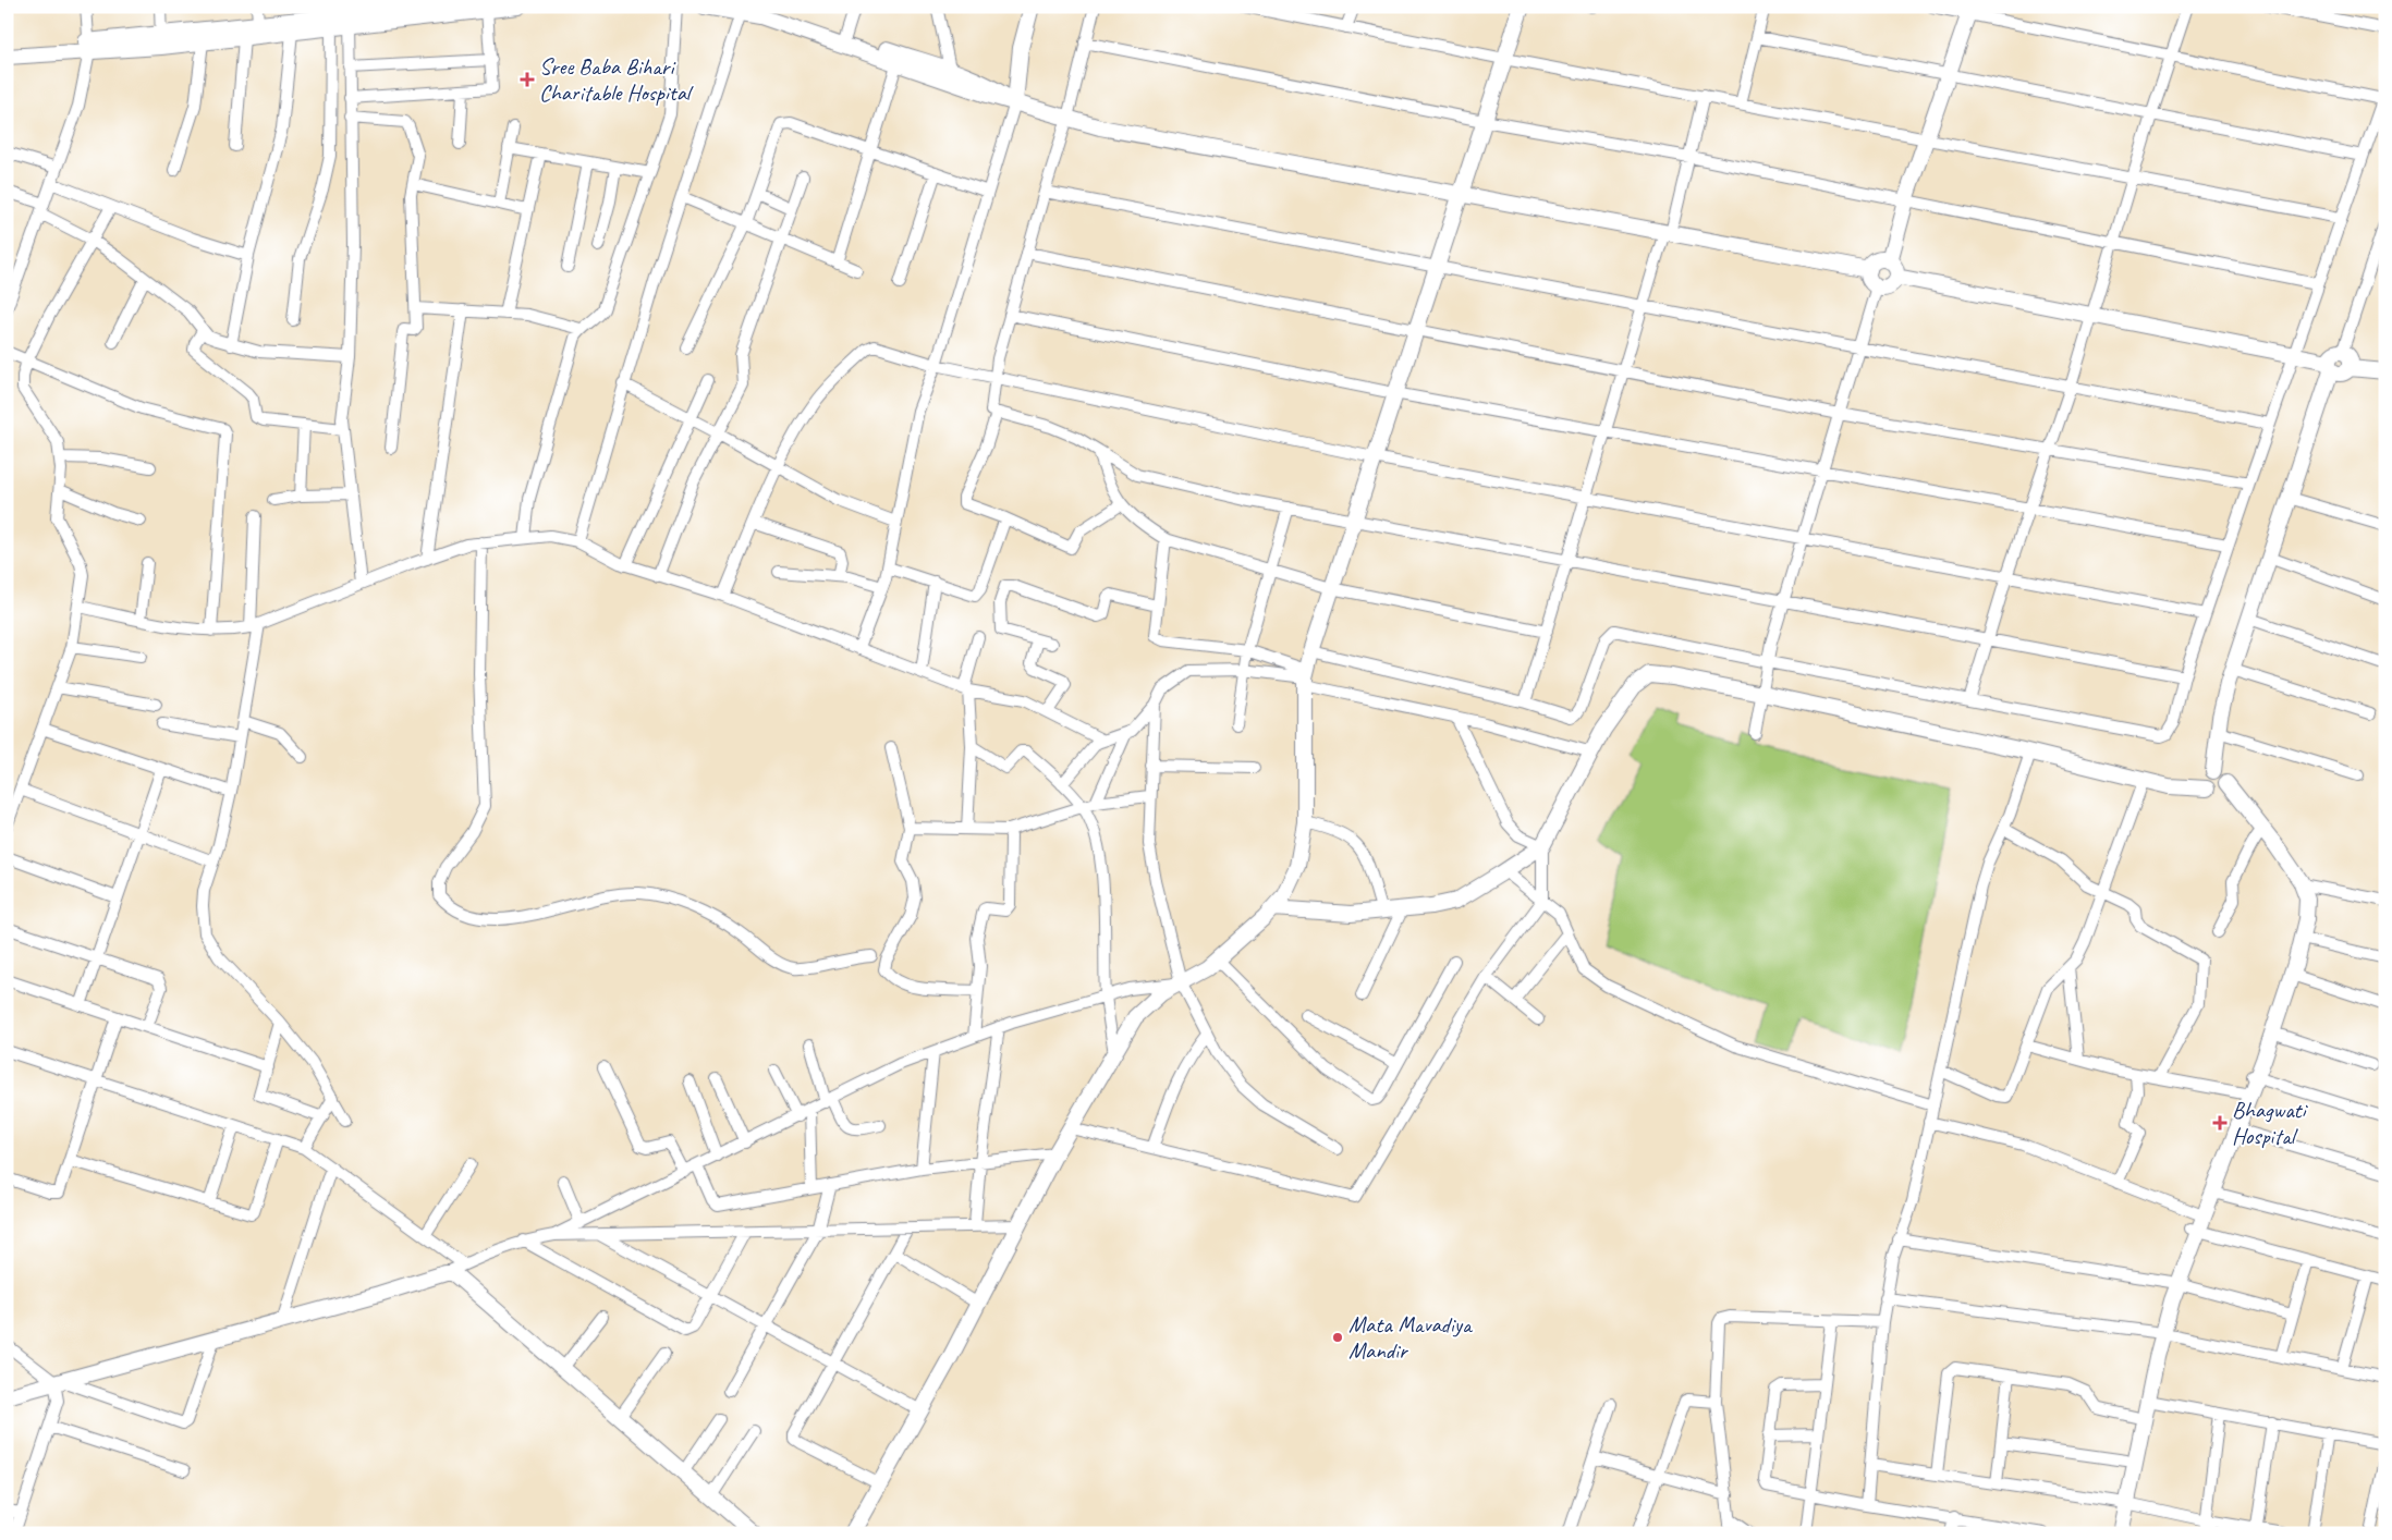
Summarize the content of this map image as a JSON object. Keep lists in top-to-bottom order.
{
  "places": {
    "health": ["Sree Baba Bihari Charitable Hospital", "Bhagwati Hospital"],
    "other": ["Mata Mavadiya Mandir"]
  }
}
